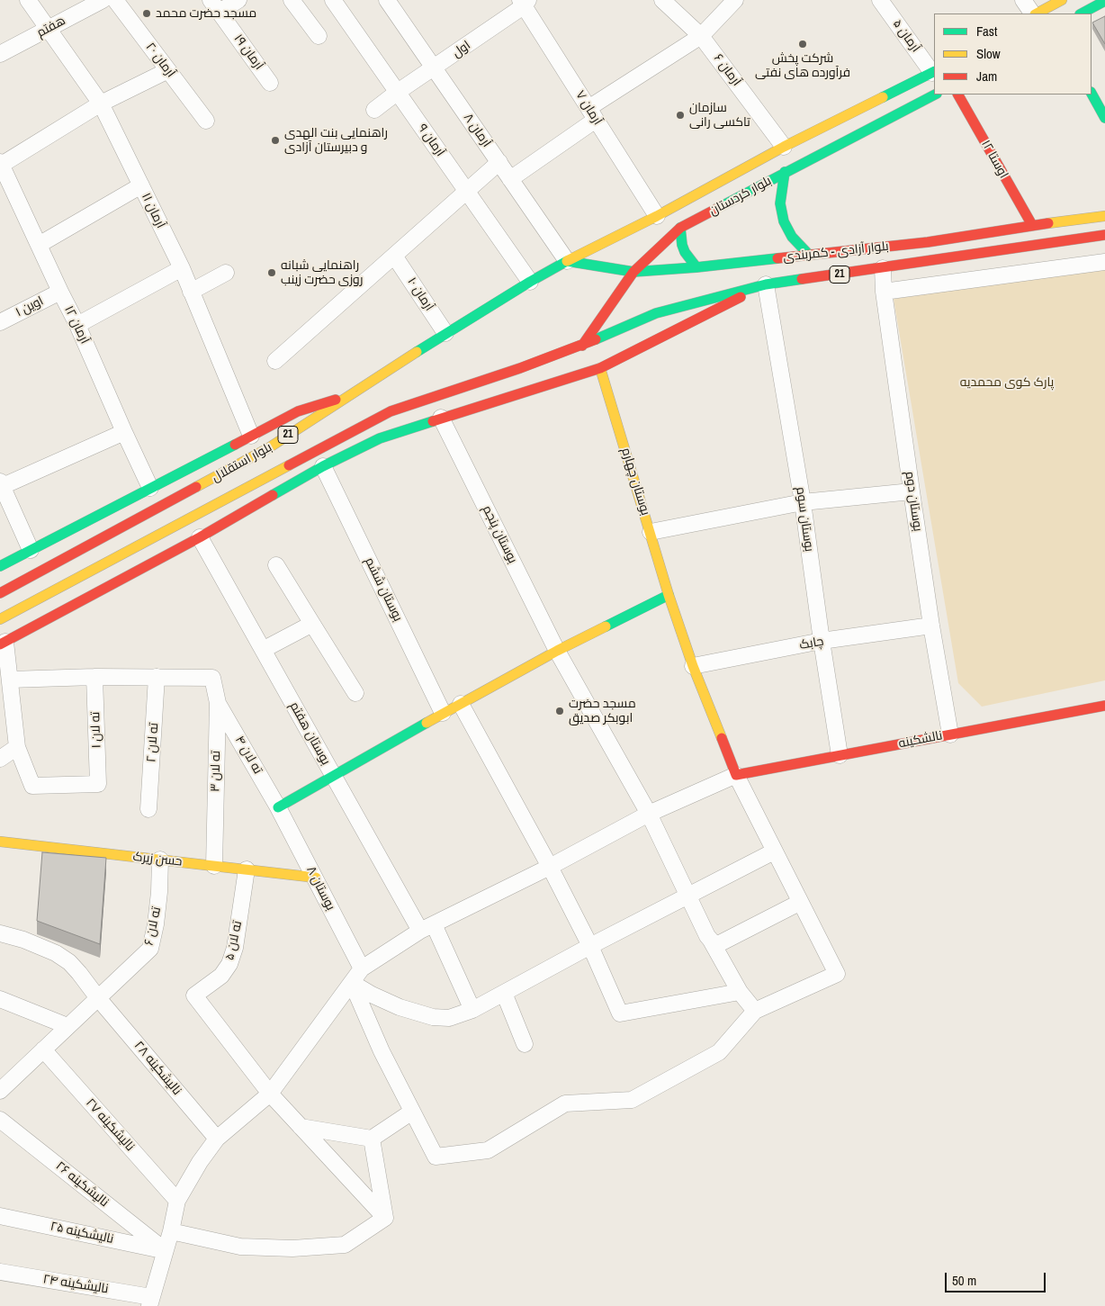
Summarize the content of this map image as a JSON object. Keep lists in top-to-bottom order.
{
  "streets": {
    "main road": [
      "اوستا ۱۲",
      "بلوار کردستان",
      "بلوار آزادی - کمربندی",
      "21",
      "بلوار استقلال",
      "بوستان چهارم",
      "نالشکینه",
      "حسن زیرک"
    ],
    "street": [
      "هفتم",
      "آرمان ۵",
      "اول",
      "آرمان ۱۹",
      "آرمان ۲۰",
      "آرمان ۶",
      "آرمان ۷",
      "آرمان ۸",
      "آرمان ۹",
      "آرمان ۱۱",
      "آرمان ۱۰",
      "اوین ۱",
      "آرمان ۱۲",
      "بوستان دوم",
      "بوستان سوم",
      "بوستان پنجم",
      "بوستان ششم",
      "چابک",
      "ته لان ۱",
      "بوستان هفتم",
      "ته لان ۲",
      "ته لان ۴",
      "ته لان ۳",
      "بوستان ۸",
      "ته لان ۶",
      "ته لان ۵",
      "نالیشکینه ۲۸",
      "نالیشکینه ۲۷",
      "نالیشکینه ۲۶",
      "نالیشکینه ۲۵",
      "نالیشکینه ۲۴"
    ]
  },
  "crossings": [
    ["هفتم", "آرمان ۱۱"],
    ["آرمان ۵", "بلوار کردستان"],
    ["اول", "آرمان ۷"],
    ["اول", "آرمان ۸"],
    ["اول", "آرمان ۹"],
    ["آرمان ۶", "بلوار کردستان"],
    ["آرمان ۷", "بلوار کردستان"],
    ["آرمان ۸", "بلوار کردستان"],
    ["آرمان ۸", "بلوار آزادی - کمربندی"],
    ["آرمان ۸", "بلوار استقلال"],
    ["آرمان ۹", "بلوار استقلال"],
    ["اوستا ۱۲", "بلوار آزادی - کمربندی"],
    ["بلوار کردستان", "بلوار آزادی - کمربندی"],
    ["بلوار کردستان", "بلوار استقلال"],
    ["بلوار آزادی - کمربندی", "بلوار استقلال"],
    ["بلوار آزادی - کمربندی", "بوستان دوم"],
    ["بلوار آزادی - کمربندی", "بوستان سوم"],
    ["آرمان ۱۰", "بلوار استقلال"],
    ["اوین ۱", "آرمان ۱۲"],
    ["بوستان چهارم", "چابک"],
    ["بوستان چهارم", "نالشکینه"],
    ["بوستان دوم", "چابک"],
    ["بوستان دوم", "نالشکینه"],
    ["بوستان سوم", "چابک"],
    ["بوستان سوم", "نالشکینه"],
    ["ته لان ۲", "ته لان ۳"],
    ["ته لان ۴", "ته لان ۳"],
    ["ته لان ۴", "بوستان ۸"],
    ["ته لان ۳", "حسن زیرک"],
    ["حسن زیرک", "بوستان ۸"],
    ["حسن زیرک", "ته لان ۶"],
    ["حسن زیرک", "ته لان ۵"],
    ["ته لان ۶", "نالیشکینه ۲۸"],
    ["ته لان ۶", "نالیشکینه ۲۷"],
    ["نالیشکینه ۲۶", "نالیشکینه ۲۵"]
  ],
  "parks": ["پارک کوی محمدیه"],
  "places": [
    "مسجد حضرت محمد",
    "شرکت پخش فرآورده های نفتی",
    "سازمان تاکسی رانی",
    "راهنمایی بنت الهدی و دبیرستان آزادی",
    "راهنمایی شبانه روزی حضرت زینب",
    "مسجد حضرت ابوبکر صدیق"
  ],
  "legend": ["Fast", "Slow", "Jam"],
  "scale_bar": "50 m"
}
